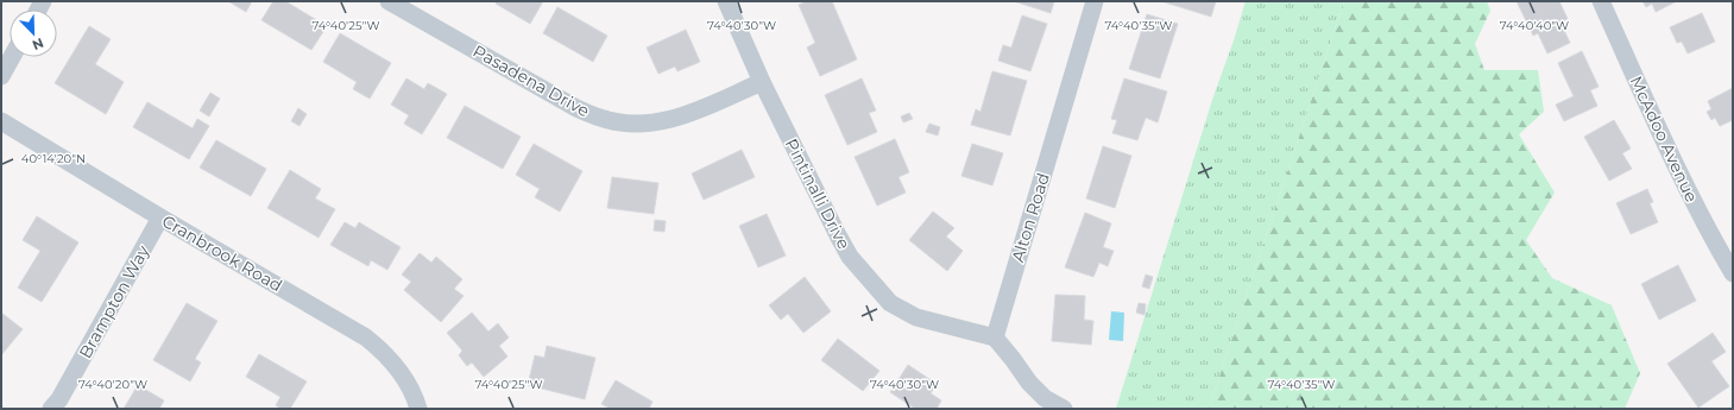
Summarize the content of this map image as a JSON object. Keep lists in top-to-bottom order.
{
  "streets": {
    "street": [
      "Pasadena Drive",
      "McAdoo Avenue",
      "Pintinalli Drive",
      "Alton Road",
      "Cranbrook Road",
      "Brampton Way"
    ]
  },
  "crossings": [
    ["Pasadena Drive", "Pintinalli Drive"],
    ["Pintinalli Drive", "Alton Road"],
    ["Cranbrook Road", "Brampton Way"]
  ],
  "north": "bottom right",
  "coordinates": [
    "74°40'25\"W",
    "74°40'30\"W",
    "74°40'35\"W",
    "74°40'40\"W",
    "40°14'20\"N",
    "74°40'20\"W"
  ]
}
